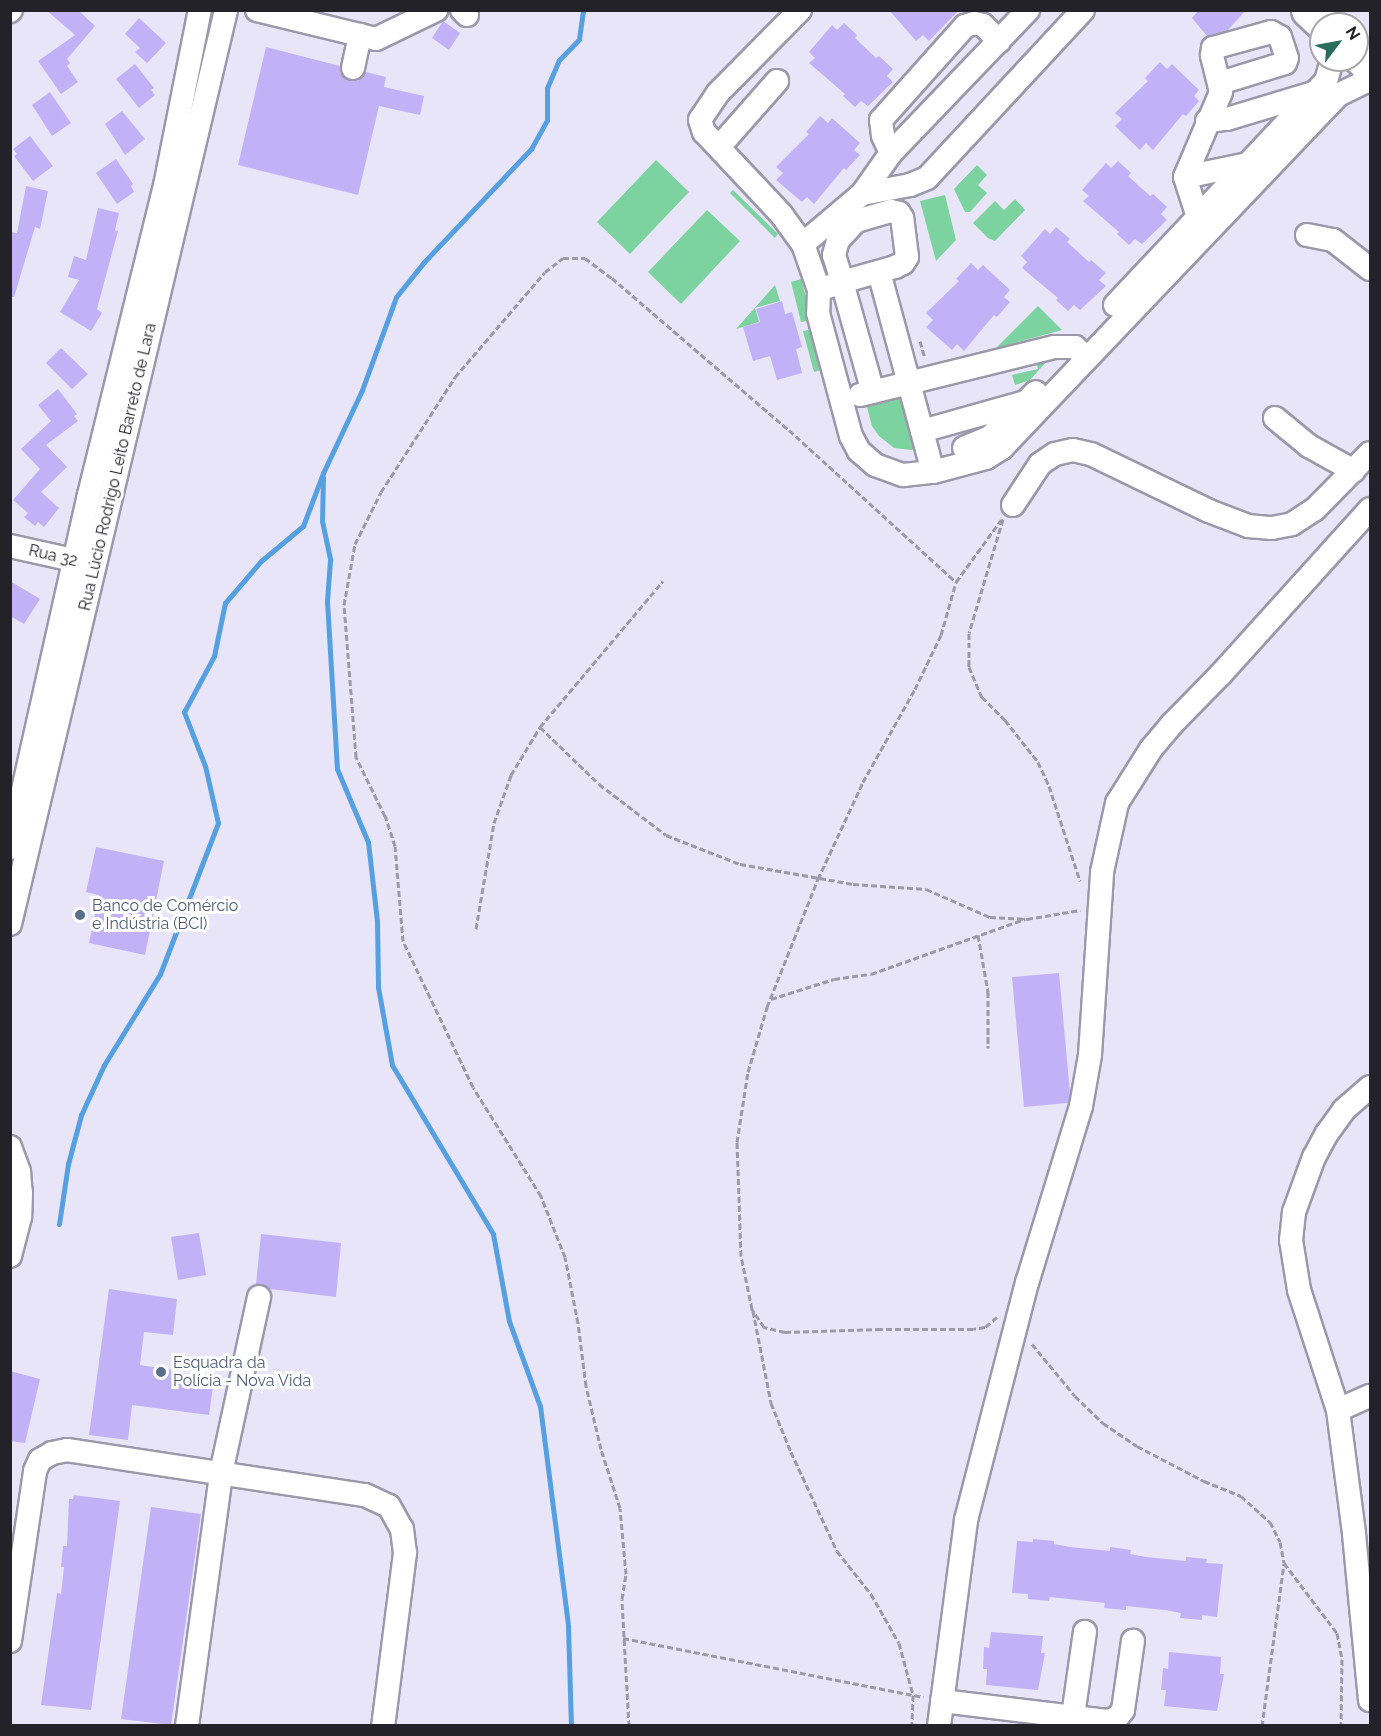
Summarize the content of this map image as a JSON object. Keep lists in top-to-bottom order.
{
  "streets": {
    "street": ["Rua Lúcio Rodrigo Leito Barreto de Lara", "Rua 32"]
  },
  "crossings": [
    ["Rua Lúcio Rodrigo Leito Barreto de Lara", "Rua 32"]
  ],
  "places": ["Banco de Comércio e Indústria (BCI)", "Esquadra da Polícia - Nova Vida"],
  "north": "top right"
}
